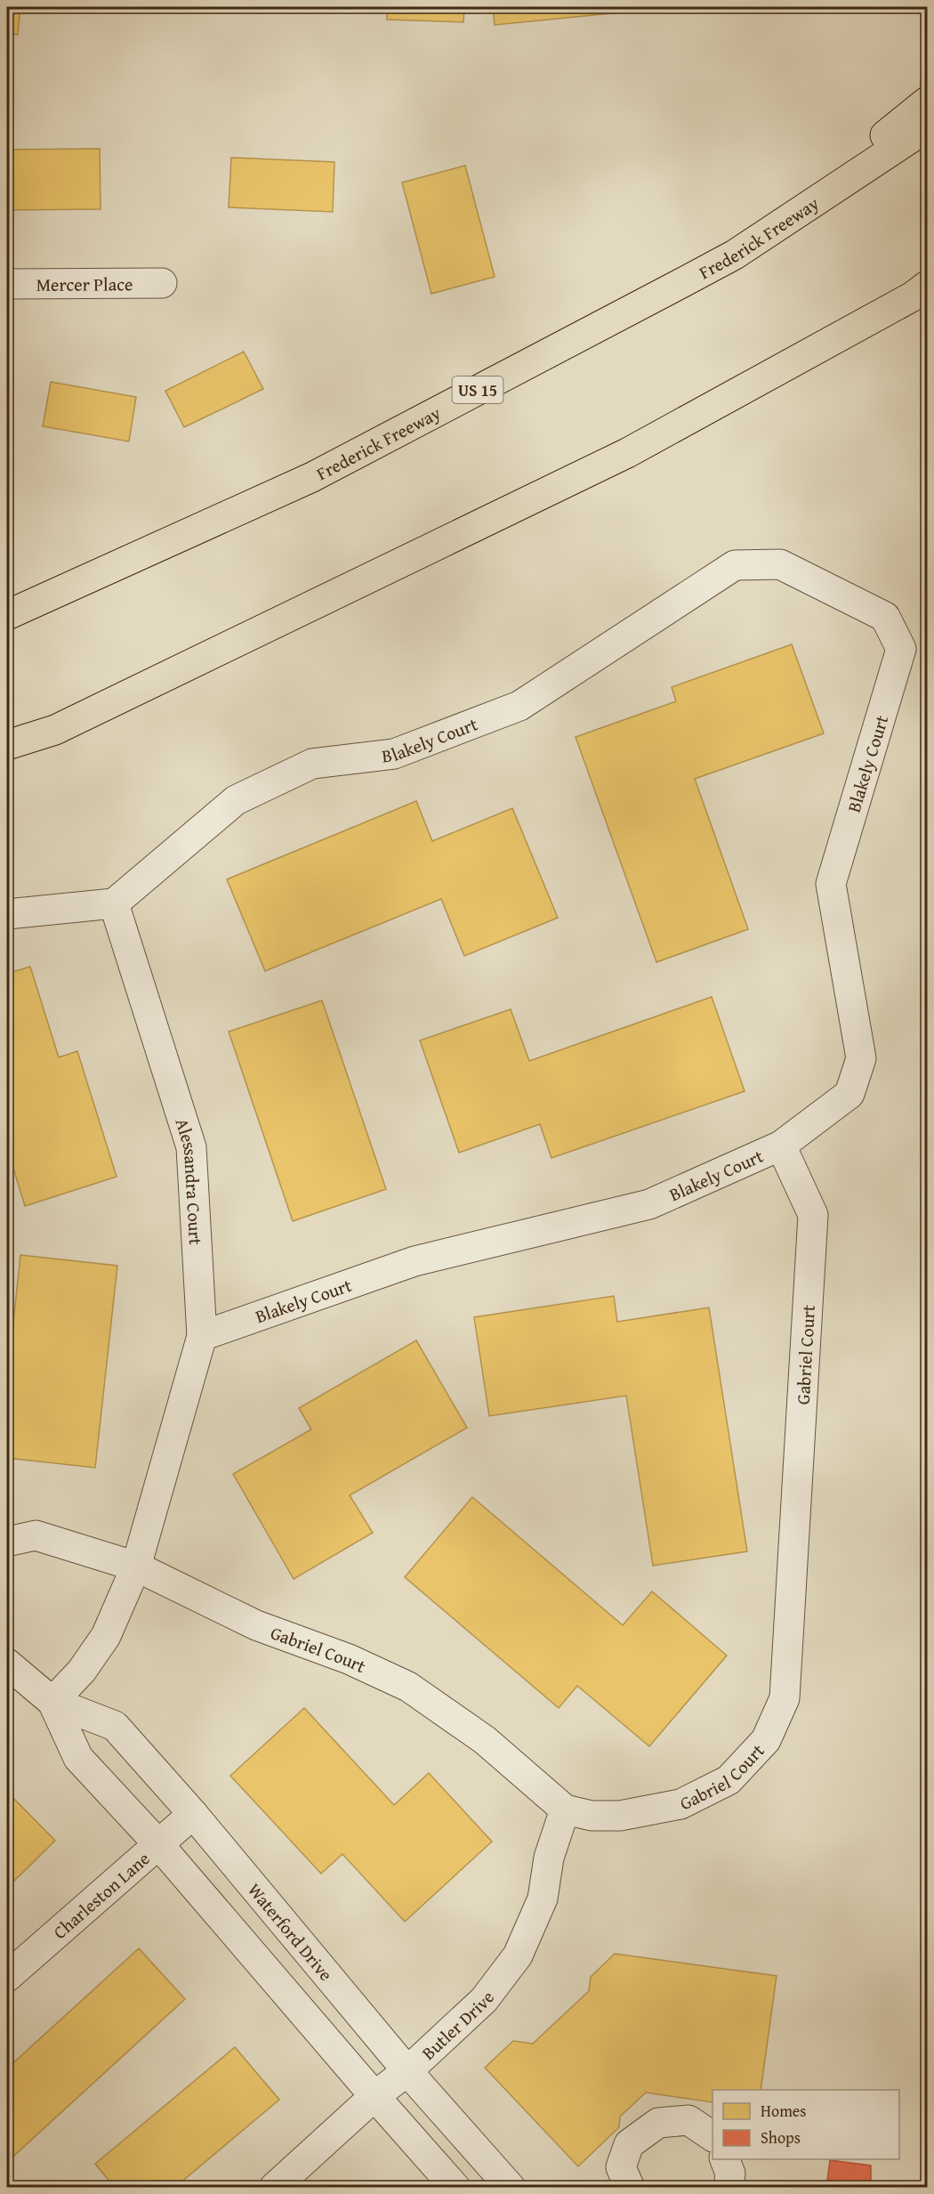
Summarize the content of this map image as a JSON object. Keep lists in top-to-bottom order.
{
  "streets": {
    "highway": ["Frederick Freeway", "US 15"],
    "street": [
      "Mercer Place",
      "Blakely Court",
      "Alessandra Court",
      "Gabriel Court",
      "Charleston Lane",
      "Waterford Drive",
      "Butler Drive"
    ]
  },
  "crossings": [
    ["Blakely Court", "Alessandra Court"],
    ["Blakely Court", "Gabriel Court"],
    ["Alessandra Court", "Gabriel Court"],
    ["Alessandra Court", "Waterford Drive"],
    ["Gabriel Court", "Butler Drive"],
    ["Charleston Lane", "Waterford Drive"],
    ["Waterford Drive", "Butler Drive"]
  ],
  "legend": ["Homes", "Shops"]
}
